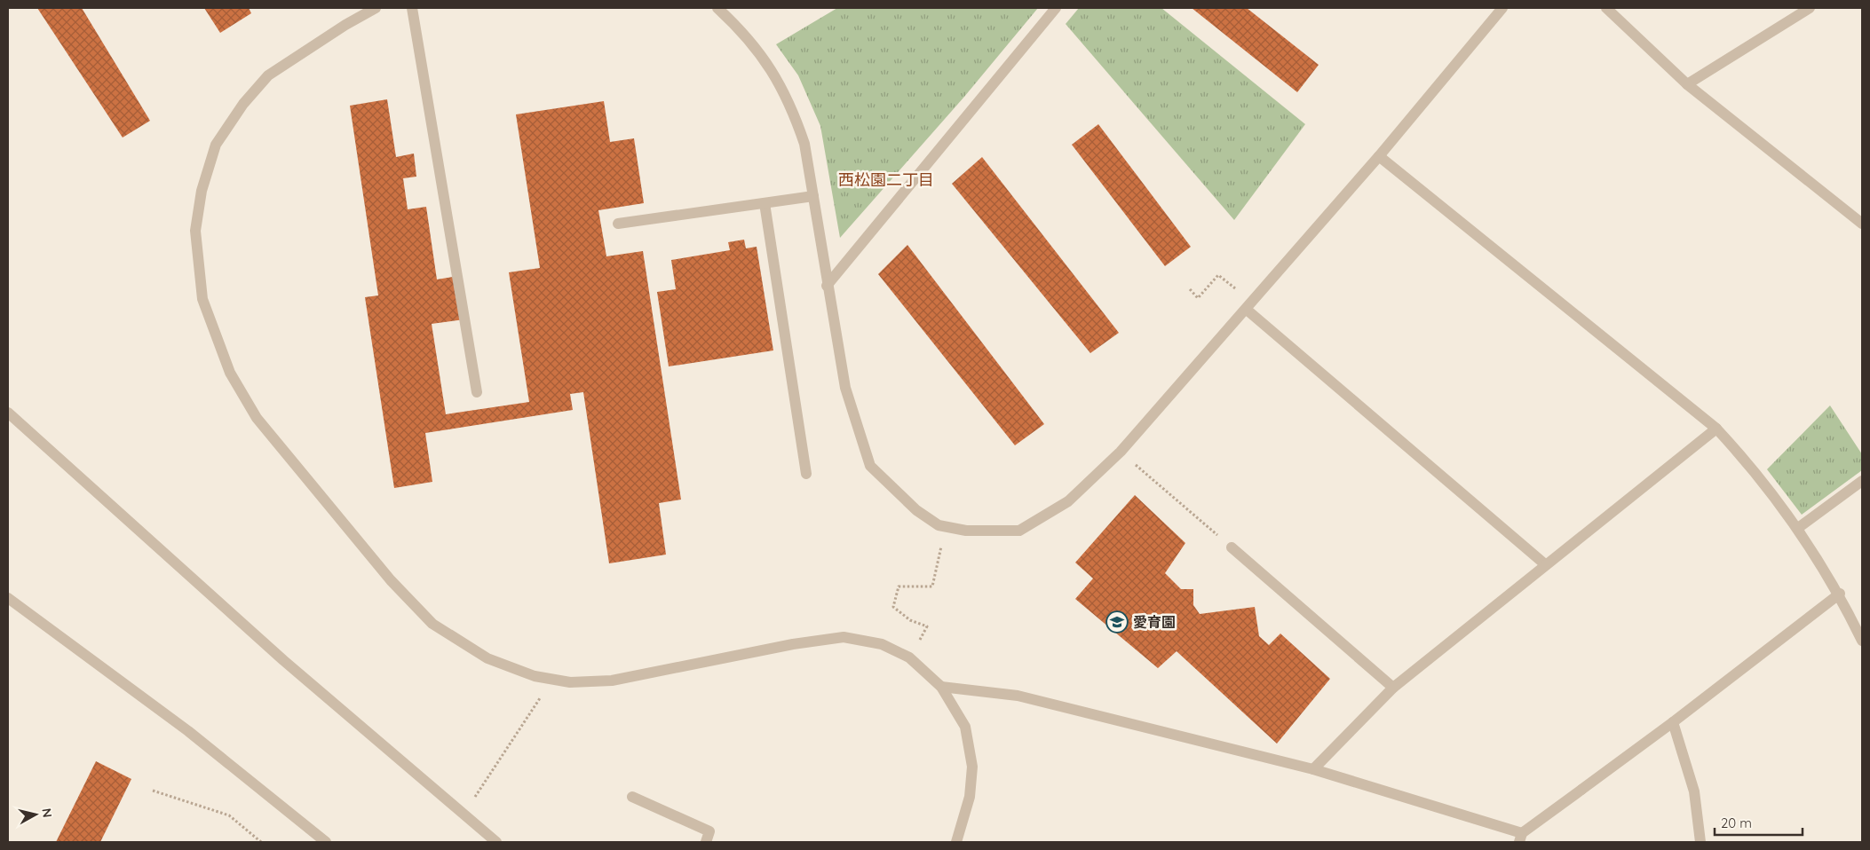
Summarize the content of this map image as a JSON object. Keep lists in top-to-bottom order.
{
  "districts": ["西松園二丁目"],
  "places": {
    "school or university": ["愛育園"]
  },
  "scale_bar": "20 m",
  "north": "right"
}
